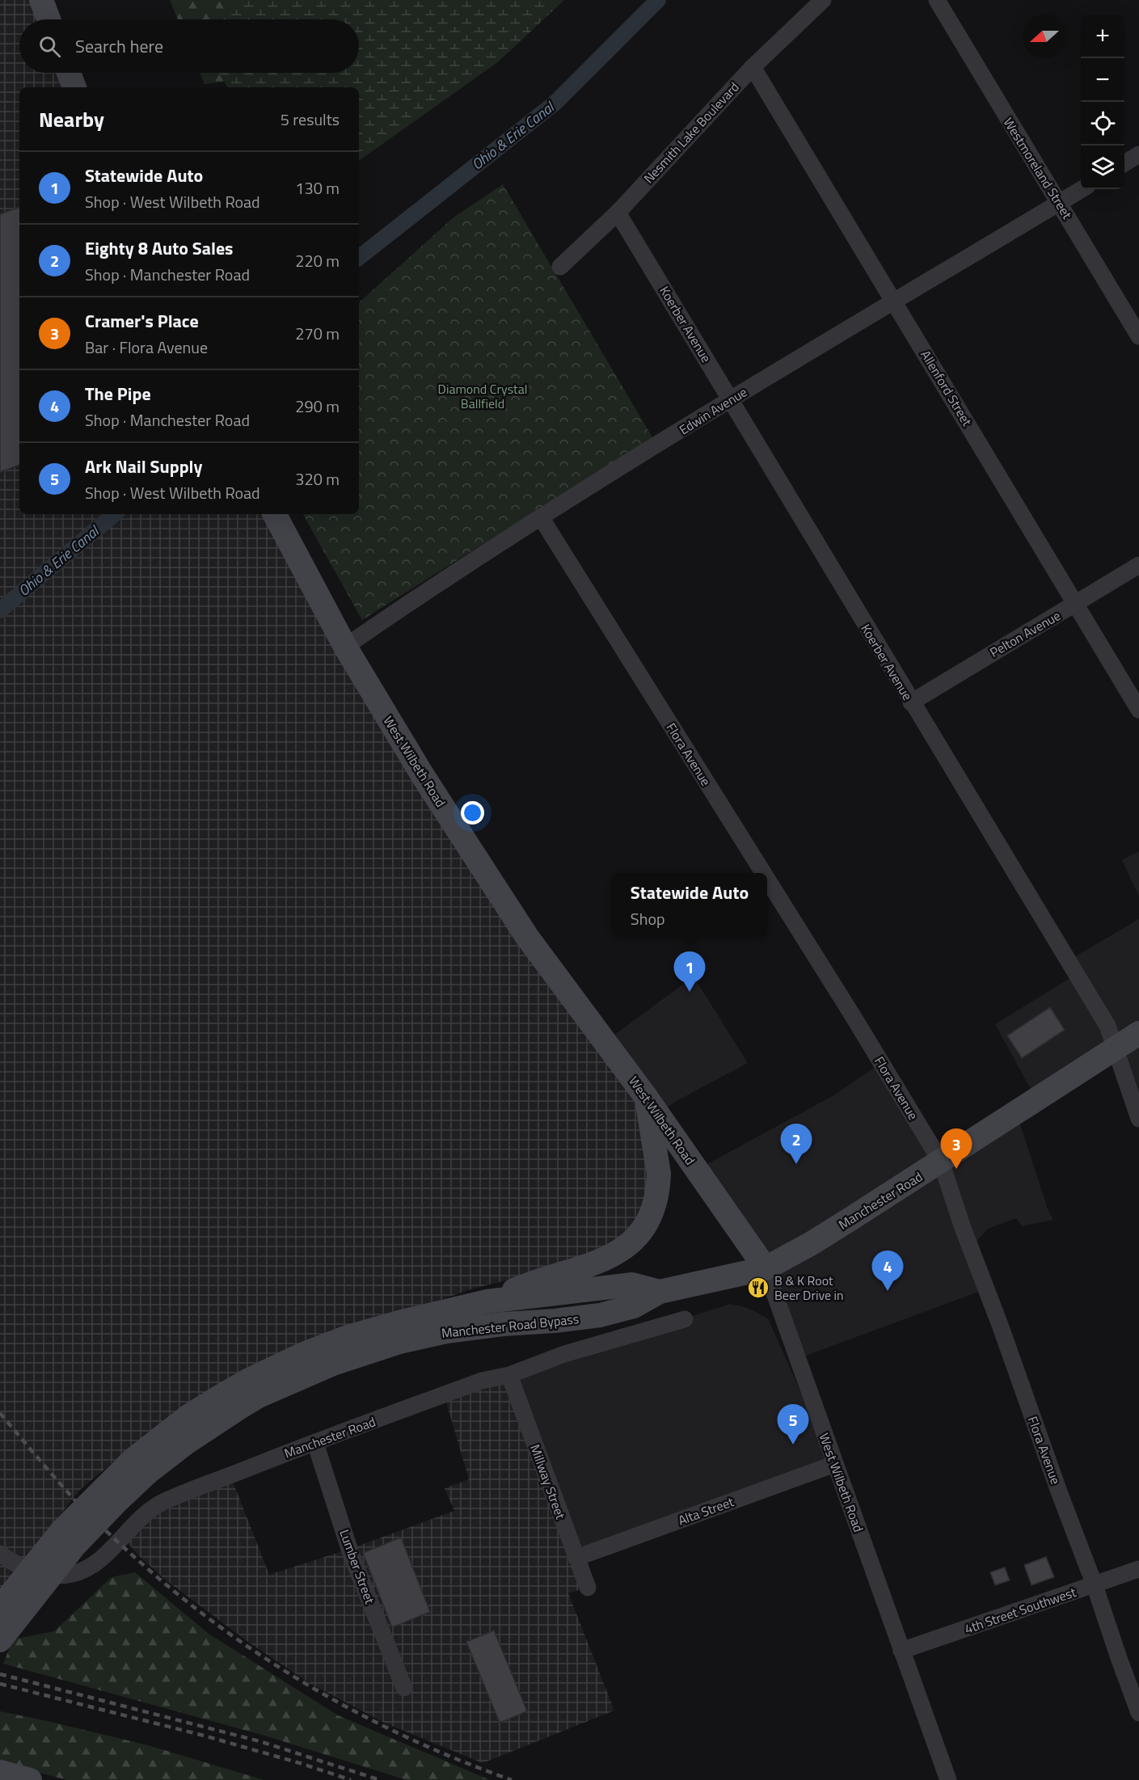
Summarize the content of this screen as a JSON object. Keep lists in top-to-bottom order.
{
  "streets": {
    "main road": ["West Wilbeth Road", "Manchester Road", "Manchester Road Bypass"],
    "street": [
      "Nesmith Lake Boulevard",
      "Westmoreland Street",
      "Koerber Avenue",
      "Allenford Street",
      "Edwin Avenue",
      "Pelton Avenue",
      "Flora Avenue",
      "Millway Street",
      "Alta Street",
      "Lumber Street",
      "4th Street Southwest"
    ]
  },
  "crossings": [
    ["Nesmith Lake Boulevard", "Koerber Avenue"],
    ["Nesmith Lake Boulevard", "Allenford Street"],
    ["Westmoreland Street", "Edwin Avenue"],
    ["Koerber Avenue", "Edwin Avenue"],
    ["Koerber Avenue", "Pelton Avenue"],
    ["Koerber Avenue", "Manchester Road"],
    ["Allenford Street", "Edwin Avenue"],
    ["Allenford Street", "Pelton Avenue"],
    ["Edwin Avenue", "Flora Avenue"],
    ["Edwin Avenue", "West Wilbeth Road"],
    ["Flora Avenue", "Manchester Road"],
    ["Flora Avenue", "4th Street Southwest"],
    ["West Wilbeth Road", "Manchester Road"],
    ["West Wilbeth Road", "Manchester Road Bypass"],
    ["West Wilbeth Road", "Alta Street"],
    ["West Wilbeth Road", "4th Street Southwest"],
    ["Manchester Road", "Manchester Road Bypass"],
    ["Manchester Road", "Millway Street"],
    ["Manchester Road", "Lumber Street"],
    ["Millway Street", "Alta Street"]
  ],
  "water": ["Ohio & Erie Canal"],
  "parks": ["Diamond Crystal Ballfield"],
  "places": {
    "restaurant": ["B & K Root Beer Drive in"]
  },
  "north": "left",
  "page": {
    "map_buttons": ["+", "−"],
    "search": "Search here",
    "heading": ["Nearby", "5 results"],
    "list": [
      {
        "mark": "1",
        "name": "Statewide Auto",
        "note": "Shop · West Wilbeth Road",
        "value": "130 m"
      },
      {
        "mark": "2",
        "name": "Eighty 8 Auto Sales",
        "note": "Shop · Manchester Road",
        "value": "220 m"
      },
      {
        "mark": "3",
        "name": "Cramer's Place",
        "note": "Bar · Flora Avenue",
        "value": "270 m"
      },
      {
        "mark": "4",
        "name": "The Pipe",
        "note": "Shop · Manchester Road",
        "value": "290 m"
      },
      {
        "mark": "5",
        "name": "Ark Nail Supply",
        "note": "Shop · West Wilbeth Road",
        "value": "320 m"
      }
    ],
    "popup": ["Statewide Auto", "Shop"],
    "pins": [
      "1",
      "2",
      "3",
      "4",
      "5"
    ]
  }
}
